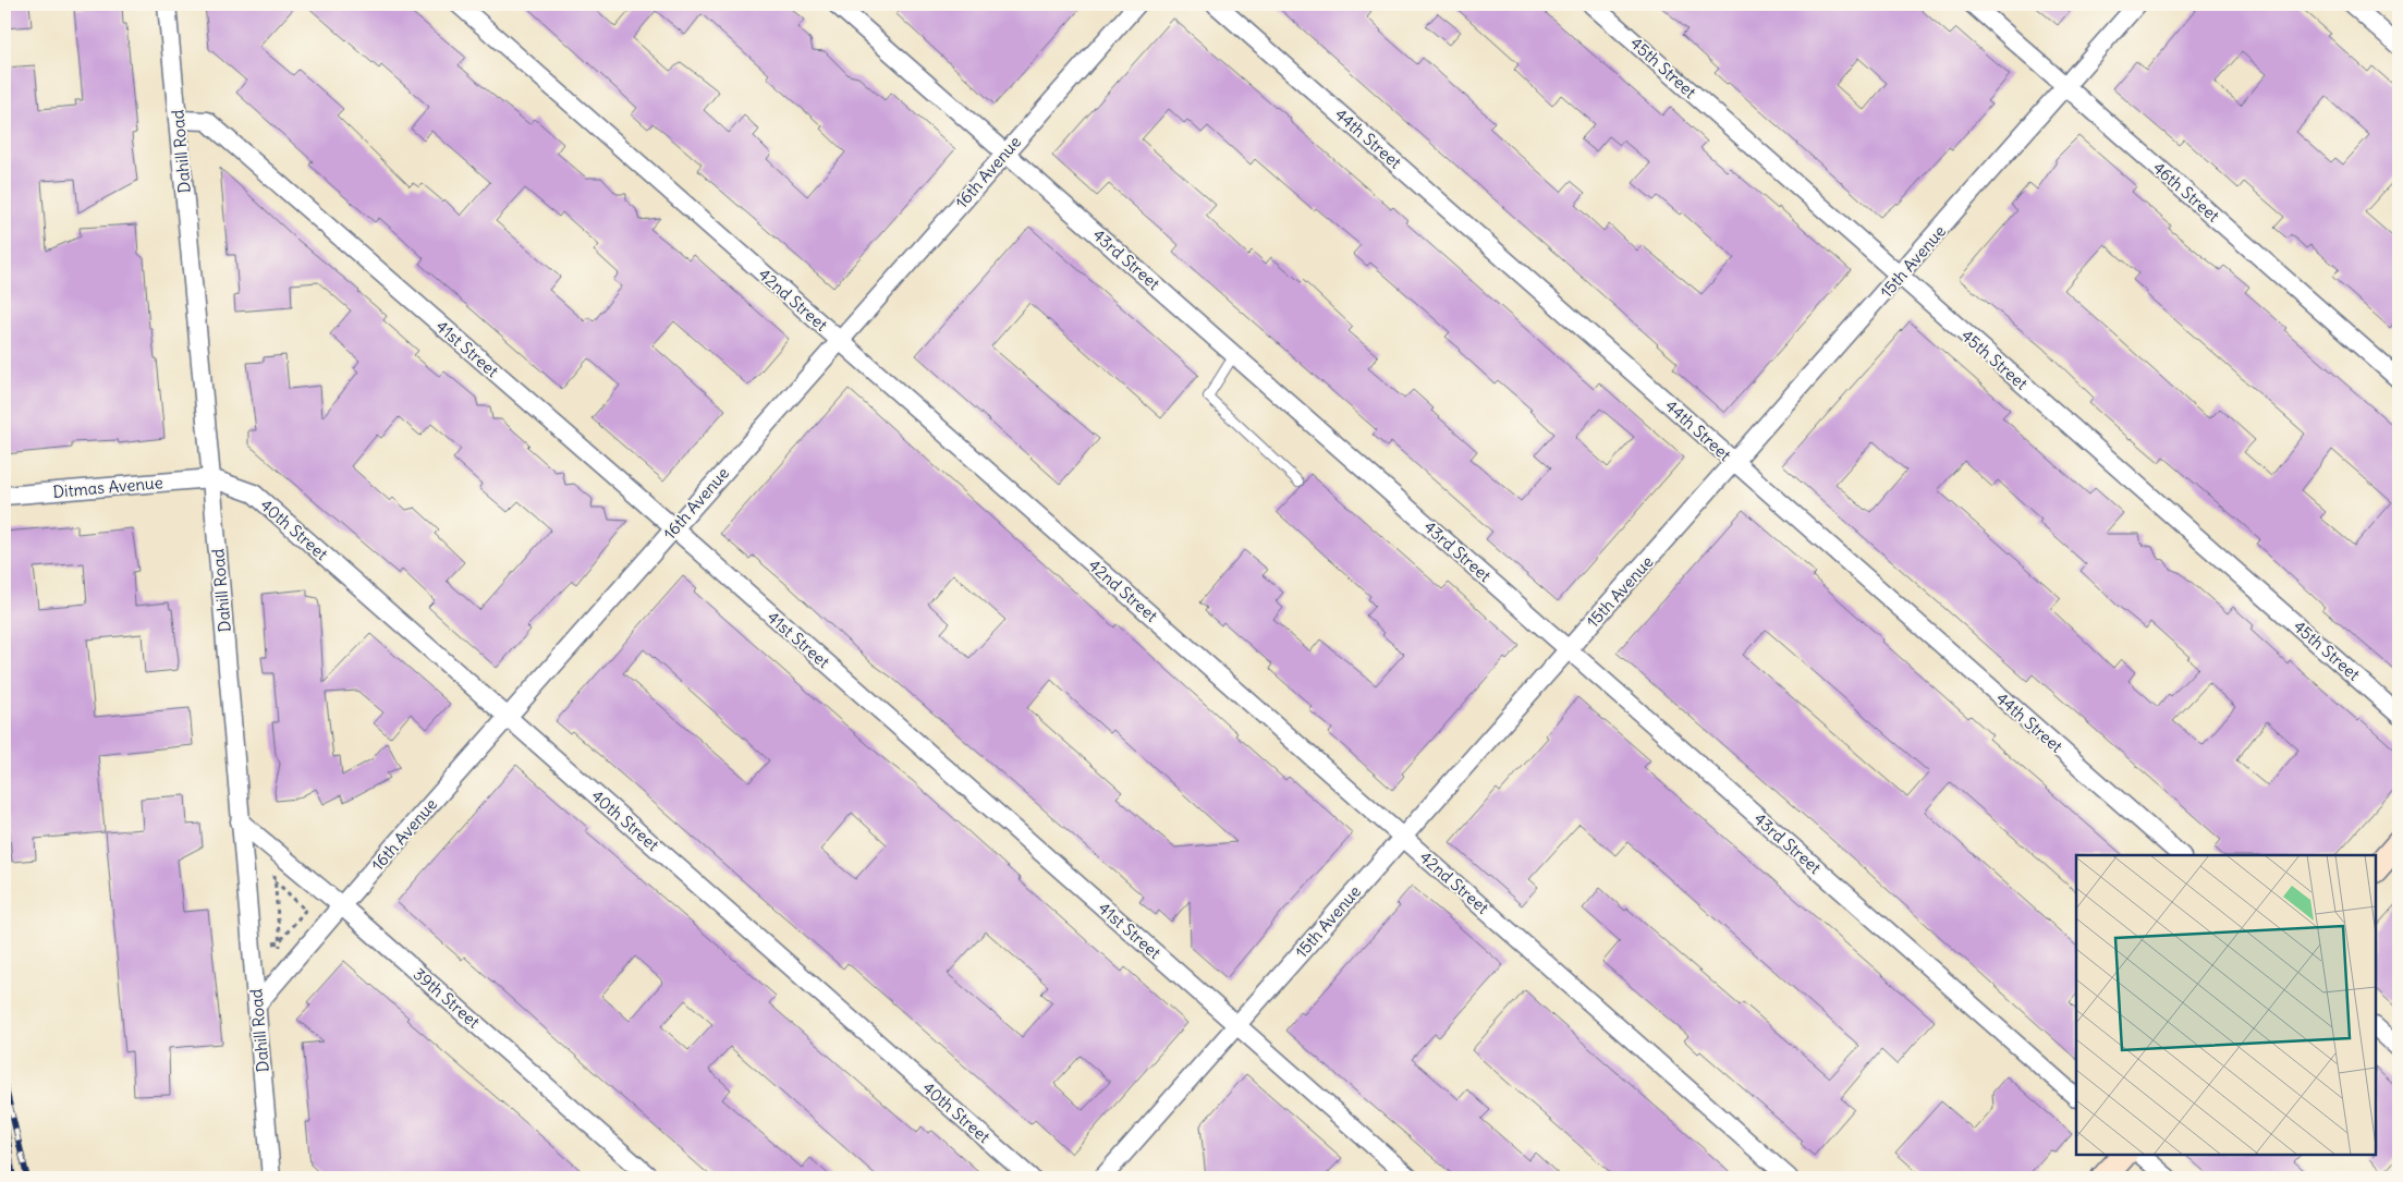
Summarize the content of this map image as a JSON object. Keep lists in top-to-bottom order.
{
  "streets": {
    "street": [
      "45th Street",
      "44th Street",
      "Dahill Road",
      "16th Avenue",
      "46th Street",
      "43rd Street",
      "15th Avenue",
      "42nd Street",
      "41st Street",
      "Ditmas Avenue",
      "40th Street",
      "39th Street"
    ]
  },
  "crossings": [
    ["45th Street", "15th Avenue"],
    ["44th Street", "15th Avenue"],
    ["Dahill Road", "16th Avenue"],
    ["Dahill Road", "41st Street"],
    ["Dahill Road", "Ditmas Avenue"],
    ["Dahill Road", "40th Street"],
    ["Dahill Road", "39th Street"],
    ["16th Avenue", "43rd Street"],
    ["16th Avenue", "42nd Street"],
    ["16th Avenue", "41st Street"],
    ["16th Avenue", "40th Street"],
    ["16th Avenue", "39th Street"],
    ["46th Street", "15th Avenue"],
    ["43rd Street", "15th Avenue"],
    ["15th Avenue", "42nd Street"],
    ["15th Avenue", "41st Street"],
    ["Ditmas Avenue", "40th Street"]
  ]
}
